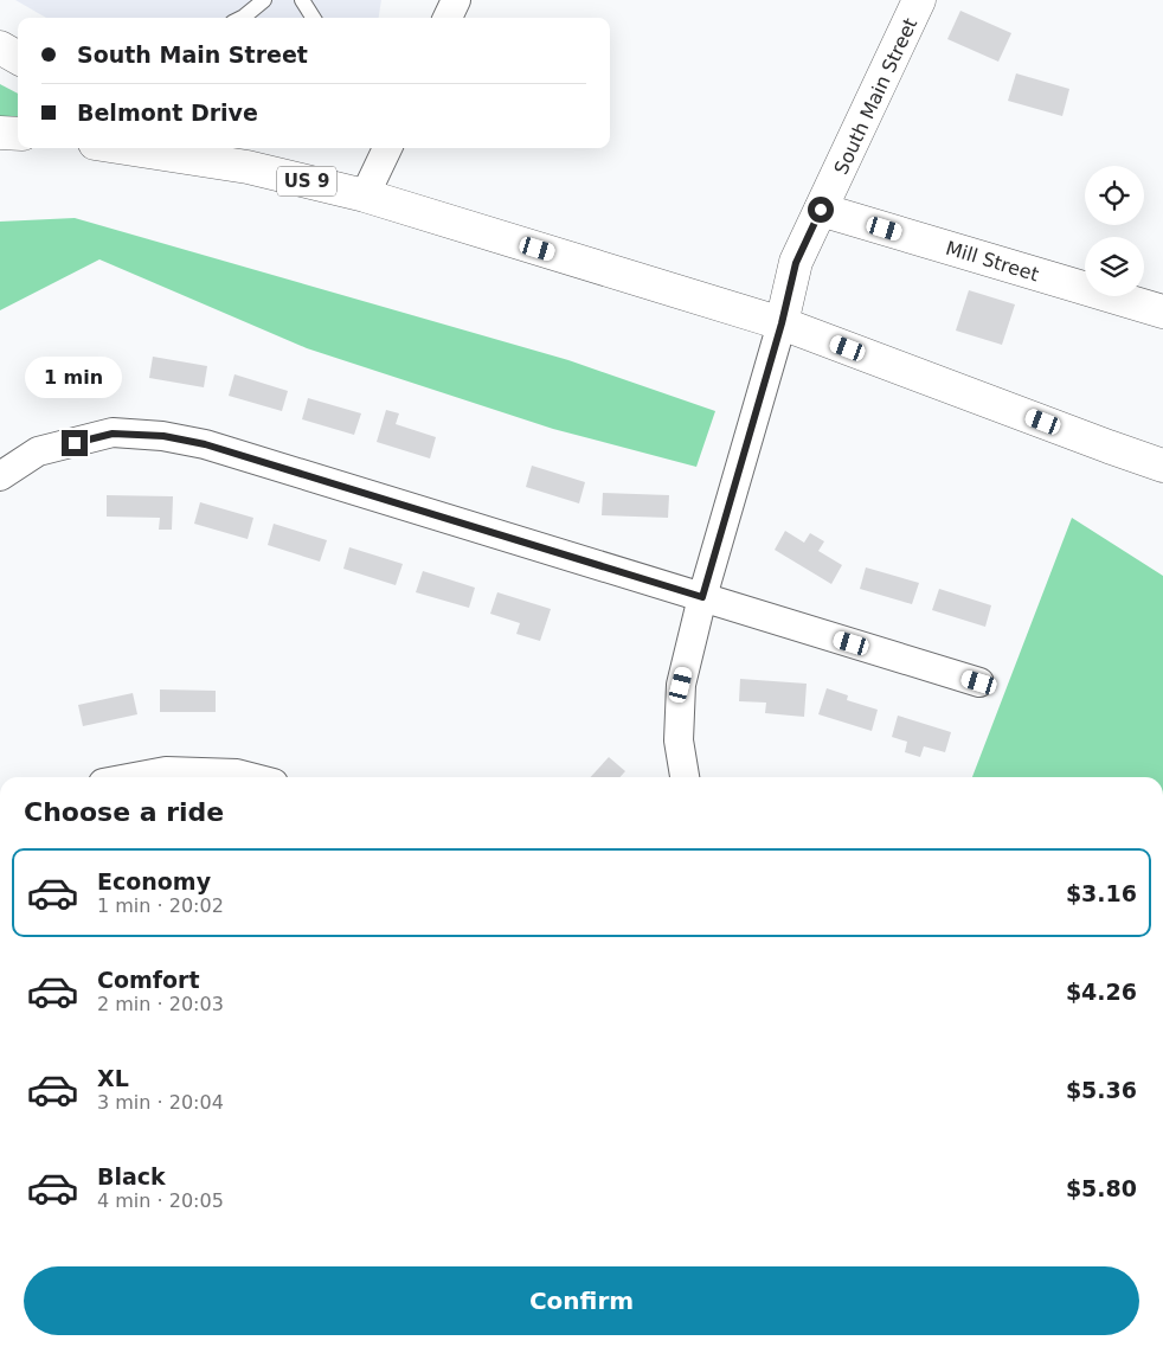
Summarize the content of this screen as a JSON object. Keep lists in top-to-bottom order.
{
  "streets": {
    "main road": ["South Main Street", "US 9", "Mill Street"]
  },
  "crossings": [
    ["South Main Street", "US 9"],
    ["South Main Street", "Mill Street"]
  ],
  "page": {
    "banner": ["South Main Street", "Belmont Drive"],
    "bubble": "1 min",
    "heading": "Choose a ride",
    "list": [
      {
        "name": "Economy",
        "note": "1 min · 20:02",
        "value": "$3.16"
      },
      {
        "name": "Comfort",
        "note": "2 min · 20:03",
        "value": "$4.26"
      },
      {
        "name": "XL",
        "note": "3 min · 20:04",
        "value": "$5.36"
      },
      {
        "name": "Black",
        "note": "4 min · 20:05",
        "value": "$5.80"
      }
    ],
    "buttons": "Confirm"
  }
}
